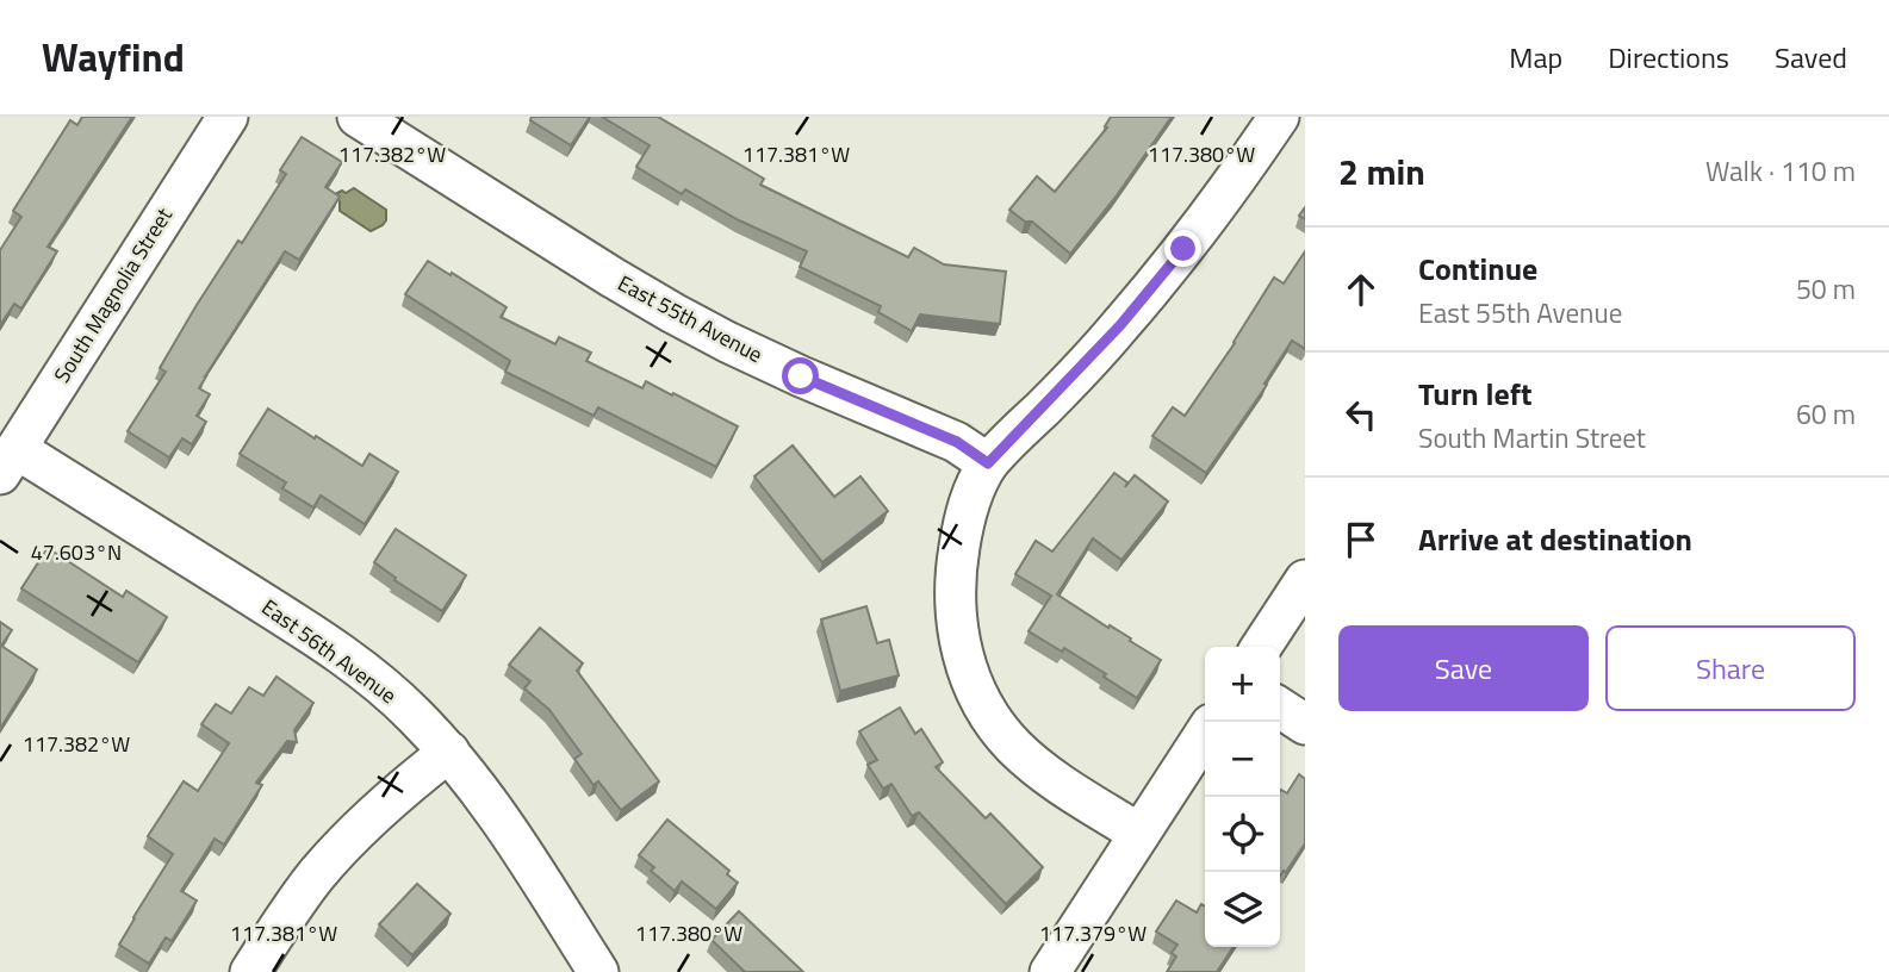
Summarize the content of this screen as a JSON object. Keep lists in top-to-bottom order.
{
  "streets": {
    "street": ["South Magnolia Street", "East 55th Avenue", "East 56th Avenue"]
  },
  "crossings": [
    ["South Magnolia Street", "East 56th Avenue"]
  ],
  "page": {
    "header": "Wayfind",
    "nav": ["Map", "Directions", "Saved"],
    "heading": ["2 min", "Walk · 110 m"],
    "list": [
      ["Continue", "East 55th Avenue", "50 m"],
      ["Turn left", "South Martin Street", "60 m"],
      "Arrive at destination"
    ],
    "buttons": ["Save", "Share"],
    "map_buttons": ["+", "−"]
  },
  "coordinates": [
    "117.382°W",
    "117.381°W",
    "117.380°W",
    "47.603°N",
    "117.379°W"
  ]
}
